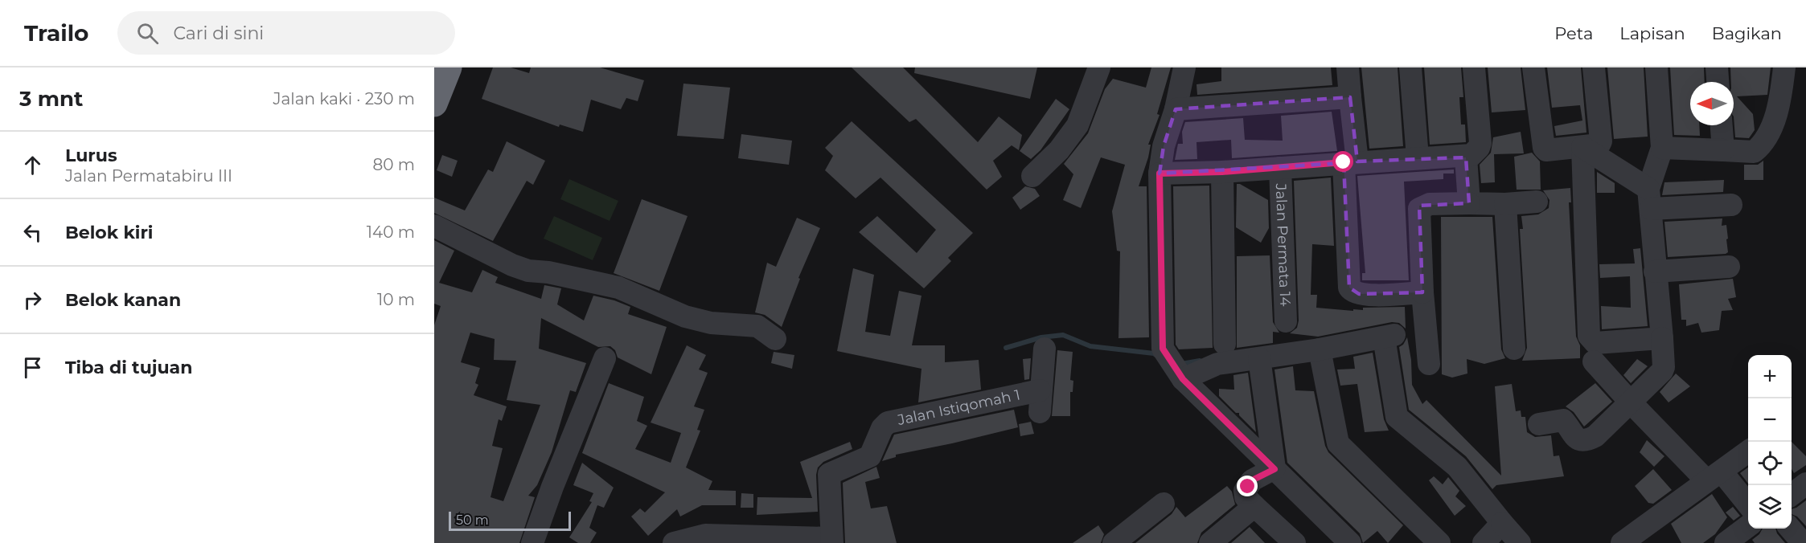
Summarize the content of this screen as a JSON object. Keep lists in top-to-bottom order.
{
  "streets": {
    "street": ["Jalan Permata 14", "Jalan Istiqomah 1"]
  },
  "scale_bar": "50 m",
  "north": "left",
  "page": {
    "header": "Trailo",
    "search": "Cari di sini",
    "nav": ["Peta", "Lapisan", "Bagikan"],
    "heading": ["3 mnt", "Jalan kaki · 230 m"],
    "list": [
      ["Lurus", "Jalan Permatabiru III", "80 m"],
      ["Belok kiri", "140 m"],
      ["Belok kanan", "10 m"],
      "Tiba di tujuan"
    ],
    "map_buttons": ["+", "−"],
    "scale": "50 m"
  }
}
